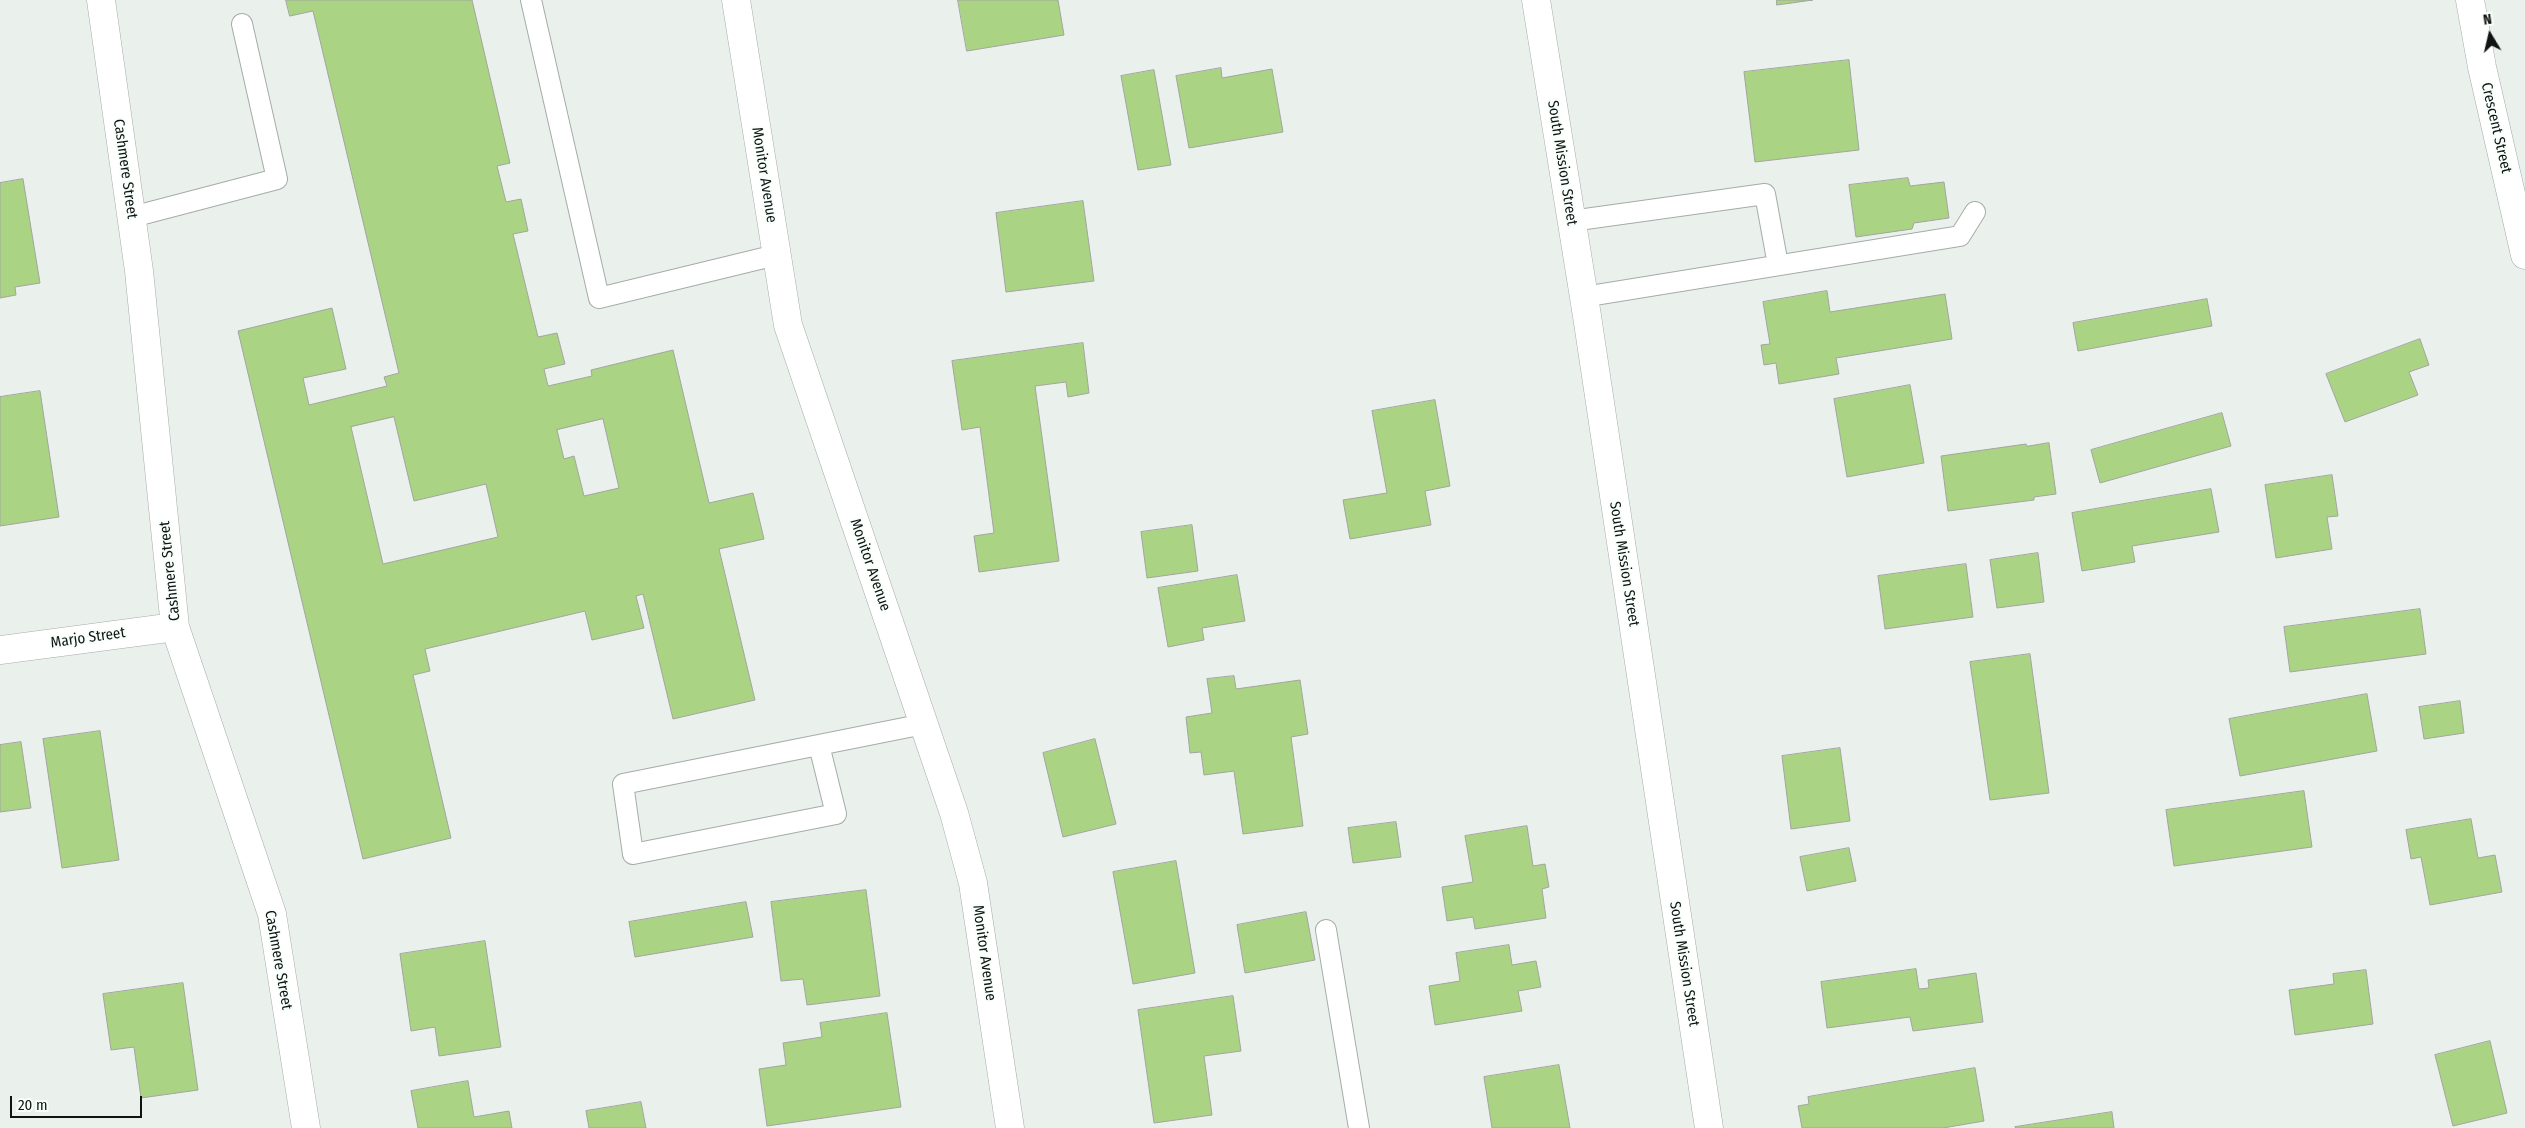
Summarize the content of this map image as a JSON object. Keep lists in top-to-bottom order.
{
  "streets": {
    "street": [
      "Crescent Street",
      "South Mission Street",
      "Cashmere Street",
      "Monitor Avenue",
      "Marjo Street"
    ]
  },
  "crossings": [
    ["Cashmere Street", "Marjo Street"]
  ],
  "scale_bar": "20 m",
  "north": "top"
}
